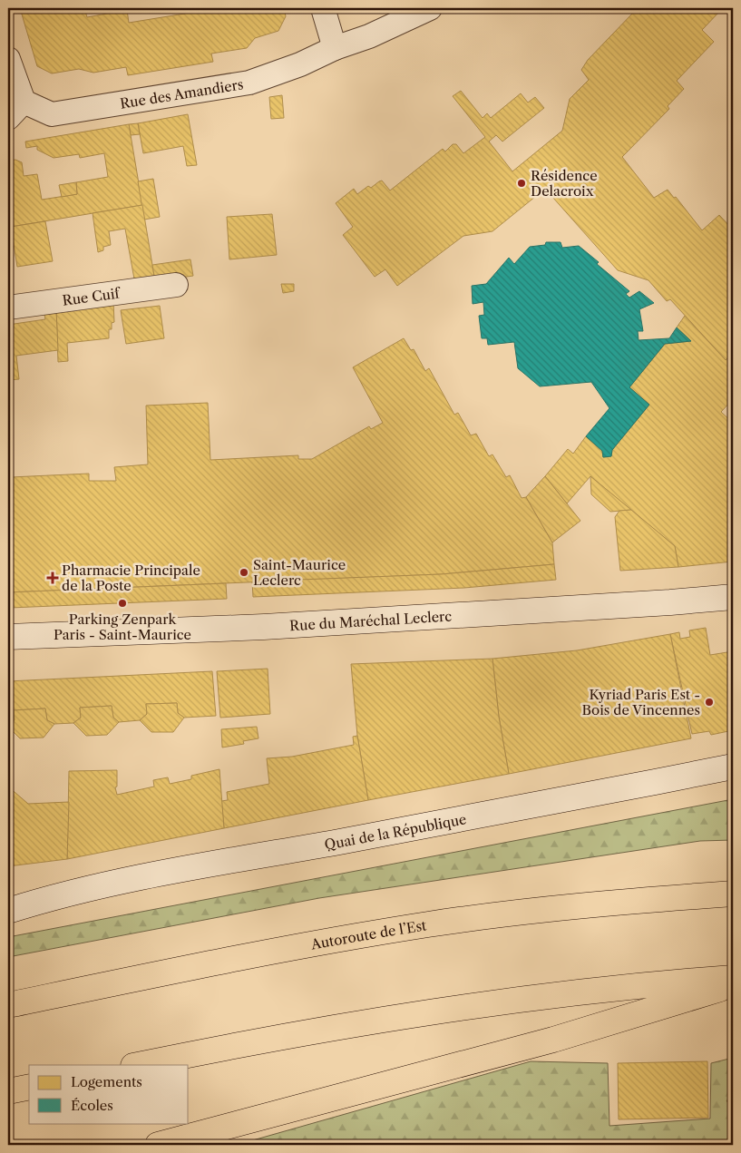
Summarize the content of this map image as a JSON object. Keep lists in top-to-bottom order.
{
  "streets": {
    "highway": ["Autoroute de l’Est"],
    "main road": ["Rue du Maréchal Leclerc", "Quai de la République"],
    "street": ["Rue des Amandiers", "Rue Cuif"]
  },
  "places": {
    "other": [
      "Résidence Delacroix",
      "Saint-Maurice Leclerc",
      "Parking Zenpark Paris - Saint-Maurice",
      "Kyriad Paris Est - Bois de Vincennes"
    ],
    "health": ["Pharmacie Principale de la Poste"]
  },
  "legend": ["Logements", "Écoles"]
}
